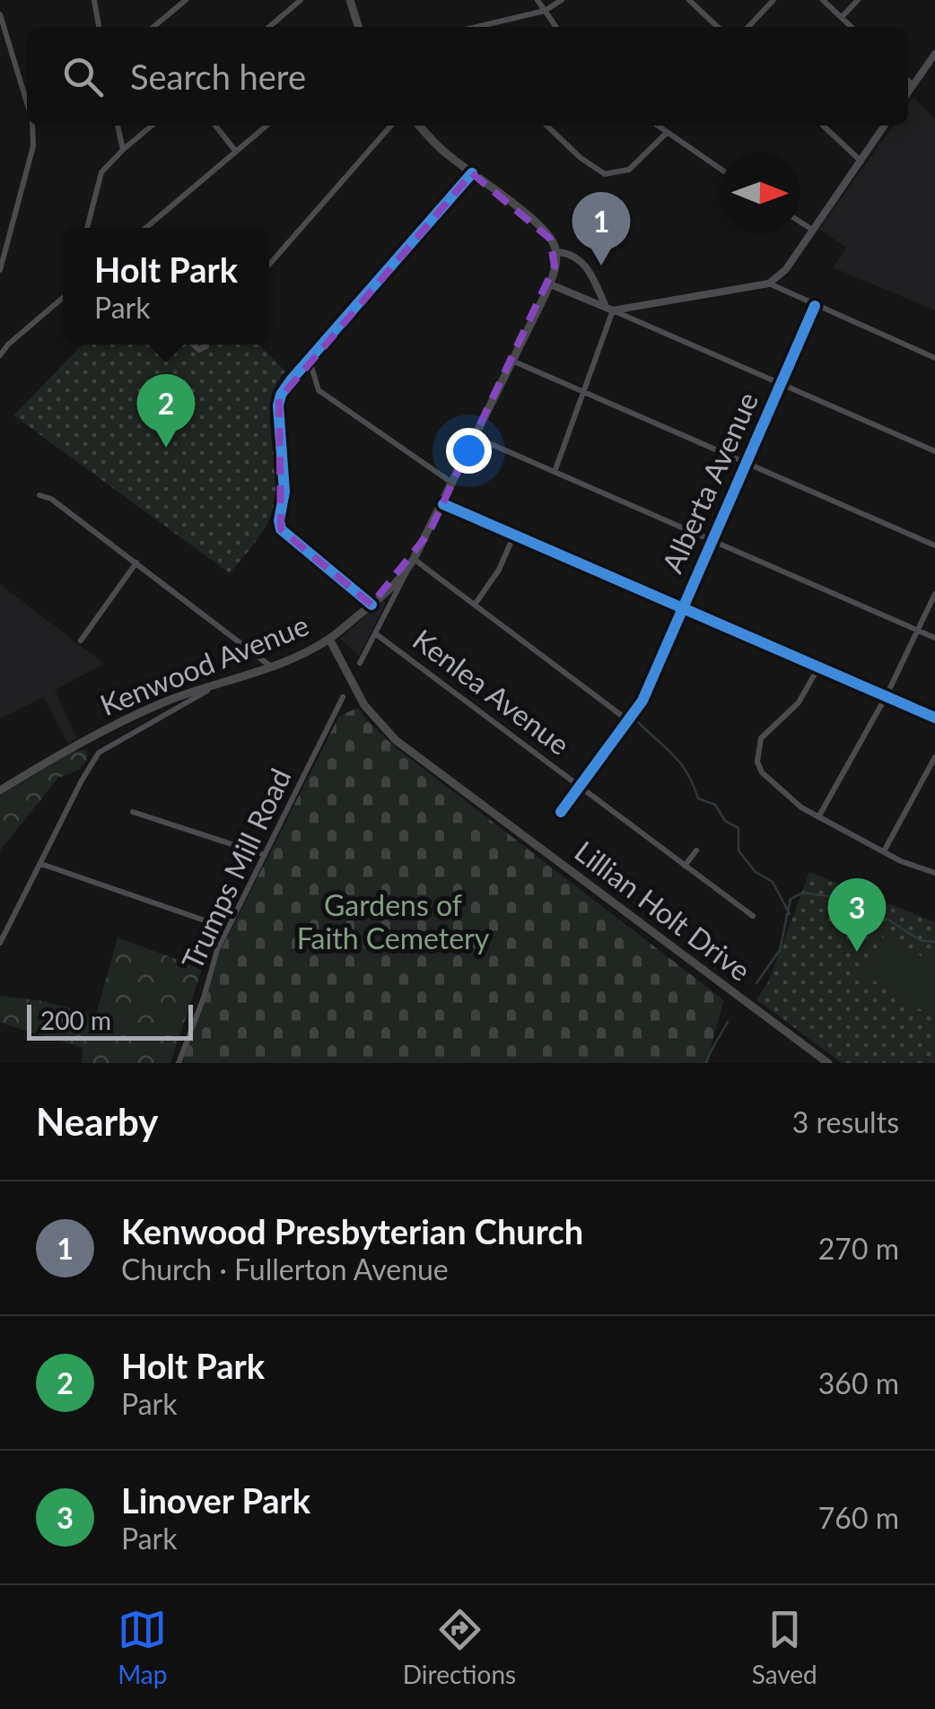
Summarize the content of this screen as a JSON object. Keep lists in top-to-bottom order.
{
  "streets": {
    "main road": ["Kenwood Avenue", "Lillian Holt Drive"],
    "street": ["Alberta Avenue", "Kenlea Avenue", "Trumps Mill Road"]
  },
  "crossings": [
    ["Alberta Avenue", "Kenlea Avenue"],
    ["Kenwood Avenue", "Lillian Holt Drive"]
  ],
  "parks": ["Gardens of Faith Cemetery"],
  "scale_bar": "200 m",
  "north": "right",
  "page": {
    "search": "Search here",
    "pins": ["1", "2", "3"],
    "popup": ["Holt Park", "Park"],
    "scale": "200 m",
    "heading": ["Nearby", "3 results"],
    "list": [
      {
        "mark": "1",
        "name": "Kenwood Presbyterian Church",
        "note": "Church · Fullerton Avenue",
        "value": "270 m"
      },
      {
        "mark": "2",
        "name": "Holt Park",
        "note": "Park",
        "value": "360 m"
      },
      {
        "mark": "3",
        "name": "Linover Park",
        "note": "Park",
        "value": "760 m"
      }
    ],
    "nav": ["Map", "Directions", "Saved"]
  }
}
